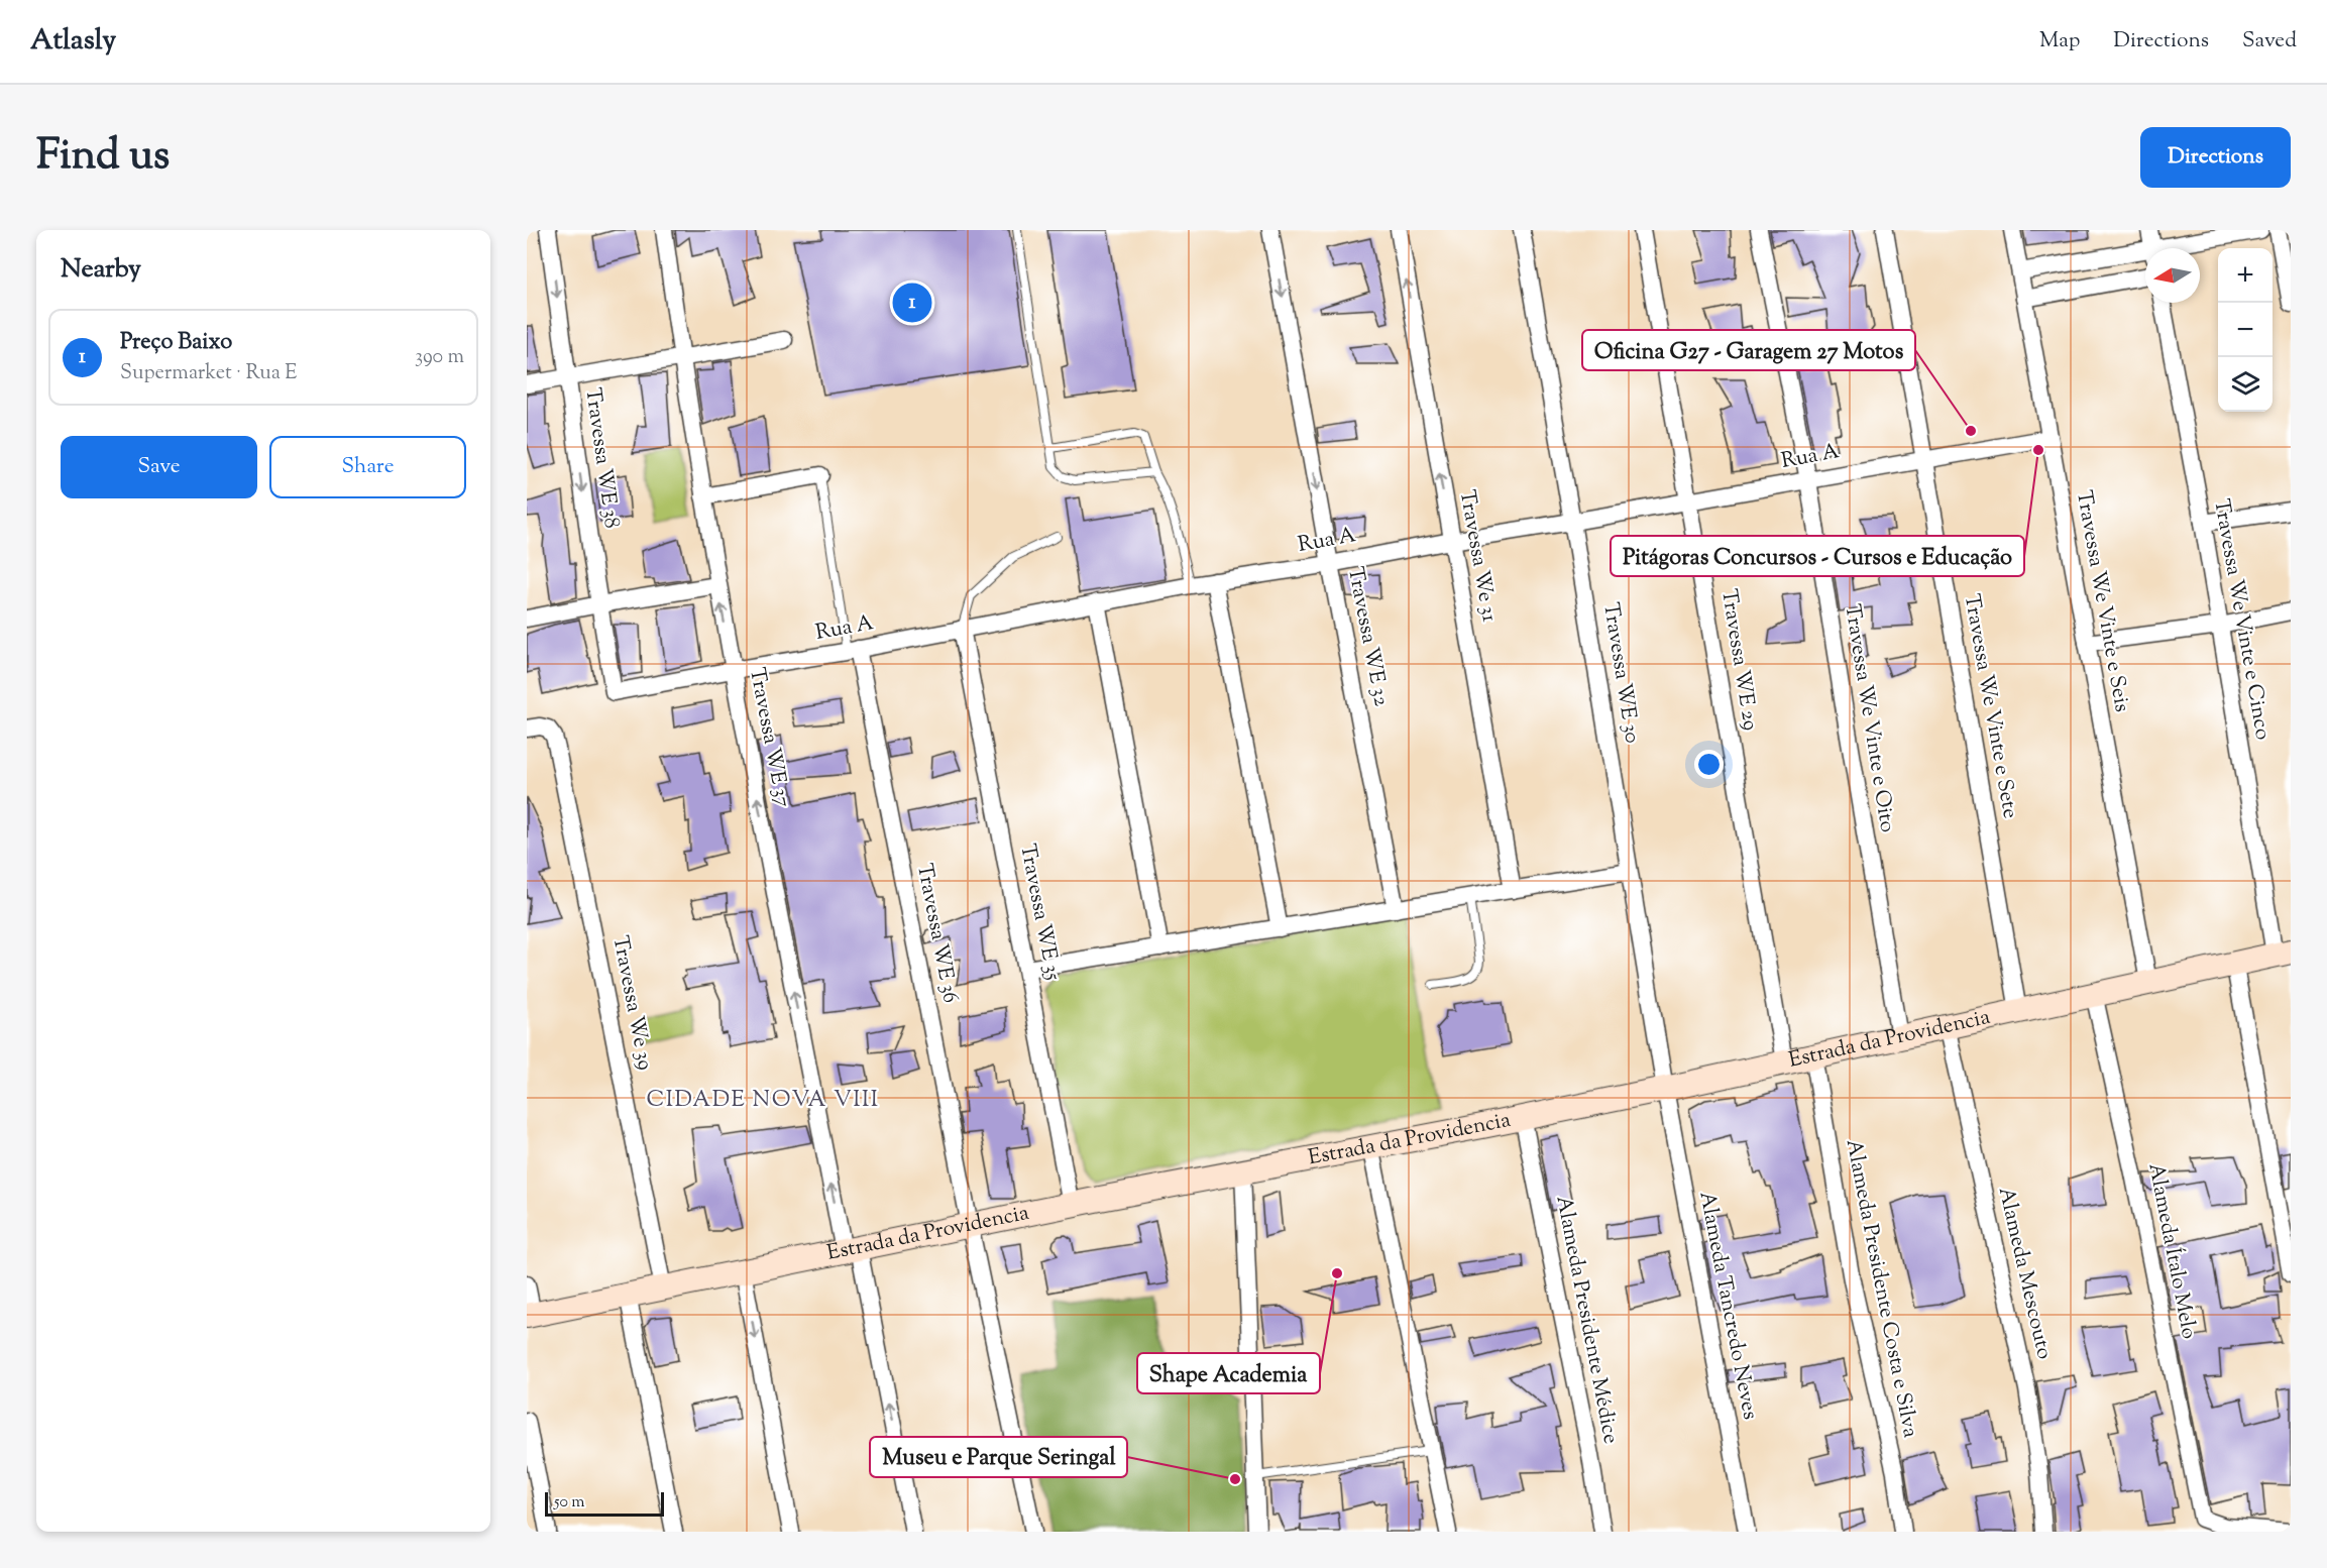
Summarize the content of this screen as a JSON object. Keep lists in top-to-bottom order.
{
  "streets": {
    "main road": ["Estrada da Providencia"],
    "street": [
      "Rua A",
      "Travessa WE 38",
      "Travessa We 31",
      "Travessa We Vinte e Seis",
      "Travessa We Vinte e Cinco",
      "Travessa WE 32",
      "Travessa WE 29",
      "Travessa WE 30",
      "Travessa We Vinte e Sete",
      "Travessa We Vinte e Oito",
      "Travessa WE 37",
      "Travessa WE 35",
      "Travessa WE 36",
      "Travessa We 39",
      "Alameda Ítalo Melo",
      "Alameda Mescouto",
      "Alameda Presidente Costa e Silva",
      "Alameda Tancredo Neves",
      "Alameda Presidente Médice"
    ]
  },
  "crossings": [
    ["Rua A", "Travessa WE 38"],
    ["Rua A", "Travessa We 31"],
    ["Rua A", "Travessa We Vinte e Seis"],
    ["Rua A", "Travessa WE 32"],
    ["Rua A", "Travessa WE 29"],
    ["Rua A", "Travessa WE 30"],
    ["Rua A", "Travessa We Vinte e Sete"],
    ["Rua A", "Travessa We Vinte e Oito"],
    ["Rua A", "Travessa WE 37"],
    ["Rua A", "Travessa WE 35"],
    ["Rua A", "Travessa WE 36"],
    ["Travessa We Vinte e Seis", "Estrada da Providencia"],
    ["Travessa We Vinte e Cinco", "Estrada da Providencia"],
    ["Travessa WE 29", "Estrada da Providencia"],
    ["Travessa WE 30", "Estrada da Providencia"],
    ["Travessa WE 30", "Alameda Tancredo Neves"],
    ["Travessa We Vinte e Sete", "Estrada da Providencia"],
    ["Travessa We Vinte e Oito", "Estrada da Providencia"],
    ["Travessa WE 37", "Estrada da Providencia"],
    ["Travessa WE 35", "Estrada da Providencia"],
    ["Travessa WE 36", "Estrada da Providencia"],
    ["Travessa We 39", "Estrada da Providencia"],
    ["Estrada da Providencia", "Alameda Ítalo Melo"],
    ["Estrada da Providencia", "Alameda Mescouto"],
    ["Estrada da Providencia", "Alameda Presidente Costa e Silva"],
    ["Estrada da Providencia", "Alameda Tancredo Neves"],
    ["Estrada da Providencia", "Alameda Presidente Médice"]
  ],
  "one_way": [
    "Travessa WE 38",
    "Travessa We 31",
    "Travessa WE 32",
    "Travessa WE 37"
  ],
  "districts": ["CIDADE NOVA VIII"],
  "places": [
    "Oficina G27 - Garagem 27 Motos",
    "Pitágoras Concursos - Cursos e Educação",
    "Shape Academia",
    "Museu e Parque Seringal"
  ],
  "scale_bar": "50 m",
  "north": "left",
  "page": {
    "header": "Atlasly",
    "nav": ["Map", "Directions", "Saved"],
    "title": "Find us",
    "buttons": [
      "Directions",
      ["Save", "Share"]
    ],
    "heading": "Nearby",
    "map_buttons": ["+", "−"],
    "pins": "1",
    "list": [
      {
        "mark": "1",
        "name": "Preço Baixo",
        "note": "Supermarket · Rua E",
        "value": "390 m"
      }
    ],
    "scale": "50 m"
  }
}
